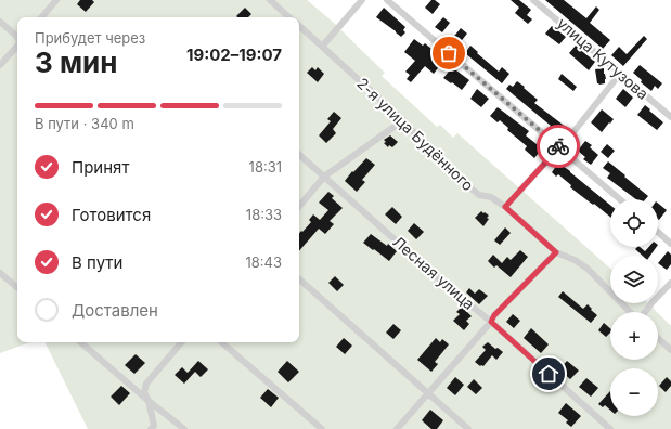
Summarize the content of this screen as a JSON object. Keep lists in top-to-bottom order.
{
  "streets": {
    "street": ["улица Кутузова", "2-я улица Будённого", "Лесная улица"]
  },
  "page": {
    "heading": ["3 мин", "Прибудет через", "19:02–19:07"],
    "bar": "В пути · 340 m",
    "list": [
      ["Принят", "18:31"],
      ["Готовится", "18:33"],
      ["В пути", "18:43"],
      "Доставлен"
    ],
    "map_buttons": ["+", "−"]
  }
}
